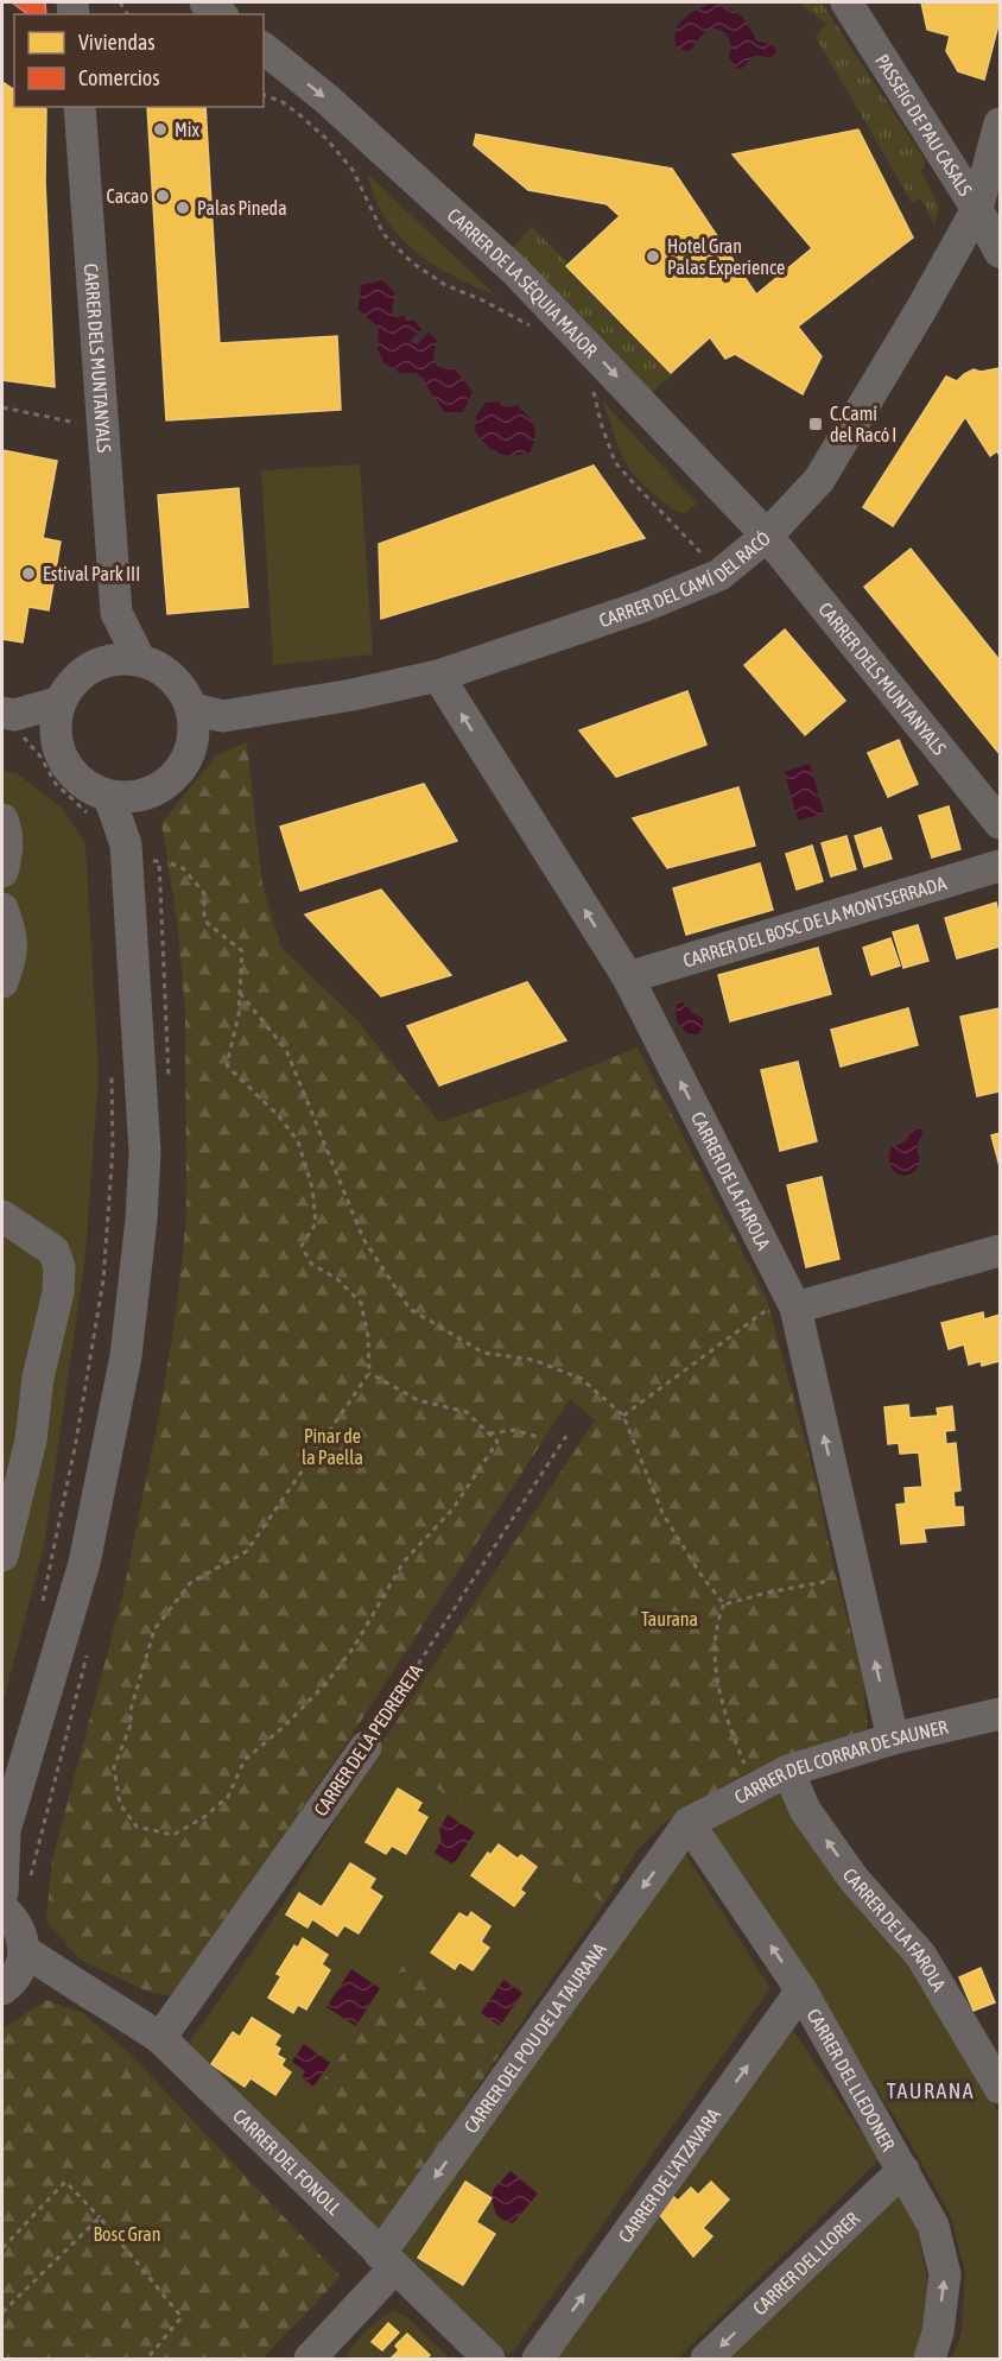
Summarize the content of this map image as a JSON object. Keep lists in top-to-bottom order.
{
  "streets": {
    "street": [
      "PASSEIG DE PAU CASALS",
      "CARRER DE LA SÈQUIA MAJOR",
      "CARRER DELS MUNTANYALS",
      "CARRER DEL CAMÍ DEL RACÓ",
      "CARRER DEL BOSC DE LA MONTSERRADA",
      "CARRER DE LA FAROLA",
      "CARRER DE LA PEDRERETA",
      "CARRER DEL CORRAR DE SAUNER",
      "CARRER DEL POU DE LA TAURANA",
      "CARRER DEL LLEDONER",
      "CARRER DEL FONOLL",
      "CARRER DE L'ATZAVARA",
      "CARRER DEL LLORER"
    ]
  },
  "crossings": [
    ["PASSEIG DE PAU CASALS", "CARRER DEL CAMÍ DEL RACÓ"],
    ["CARRER DE LA SÈQUIA MAJOR", "CARRER DELS MUNTANYALS"],
    ["CARRER DE LA SÈQUIA MAJOR", "CARRER DEL CAMÍ DEL RACÓ"],
    ["CARRER DELS MUNTANYALS", "CARRER DEL CAMÍ DEL RACÓ"],
    ["CARRER DEL CAMÍ DEL RACÓ", "CARRER DE LA FAROLA"],
    ["CARRER DEL BOSC DE LA MONTSERRADA", "CARRER DE LA FAROLA"],
    ["CARRER DE LA FAROLA", "CARRER DEL CORRAR DE SAUNER"],
    ["CARRER DE LA PEDRERETA", "CARRER DEL FONOLL"],
    ["CARRER DEL CORRAR DE SAUNER", "CARRER DEL POU DE LA TAURANA"],
    ["CARRER DEL CORRAR DE SAUNER", "CARRER DEL LLEDONER"],
    ["CARRER DEL POU DE LA TAURANA", "CARRER DEL LLEDONER"],
    ["CARRER DEL POU DE LA TAURANA", "CARRER DEL FONOLL"],
    ["CARRER DEL LLEDONER", "CARRER DE L'ATZAVARA"],
    ["CARRER DEL LLEDONER", "CARRER DEL LLORER"]
  ],
  "one_way": [
    "CARRER DE LA SÈQUIA MAJOR",
    "CARRER DE LA FAROLA",
    "CARRER DEL POU DE LA TAURANA",
    "CARRER DEL LLEDONER",
    "CARRER DE L'ATZAVARA",
    "CARRER DEL LLORER"
  ],
  "districts": ["TAURANA"],
  "parks": ["Pinar de la Paella", "Taurana", "Bosc Gran"],
  "places": {
    "other": [
      "Mix",
      "Cacao",
      "Palas Pineda",
      "Hotel Gran Palas Experience",
      "Estival Park III"
    ],
    "transit": ["C.Camí del Racó I"]
  },
  "legend": ["Viviendas", "Comercios"]
}
